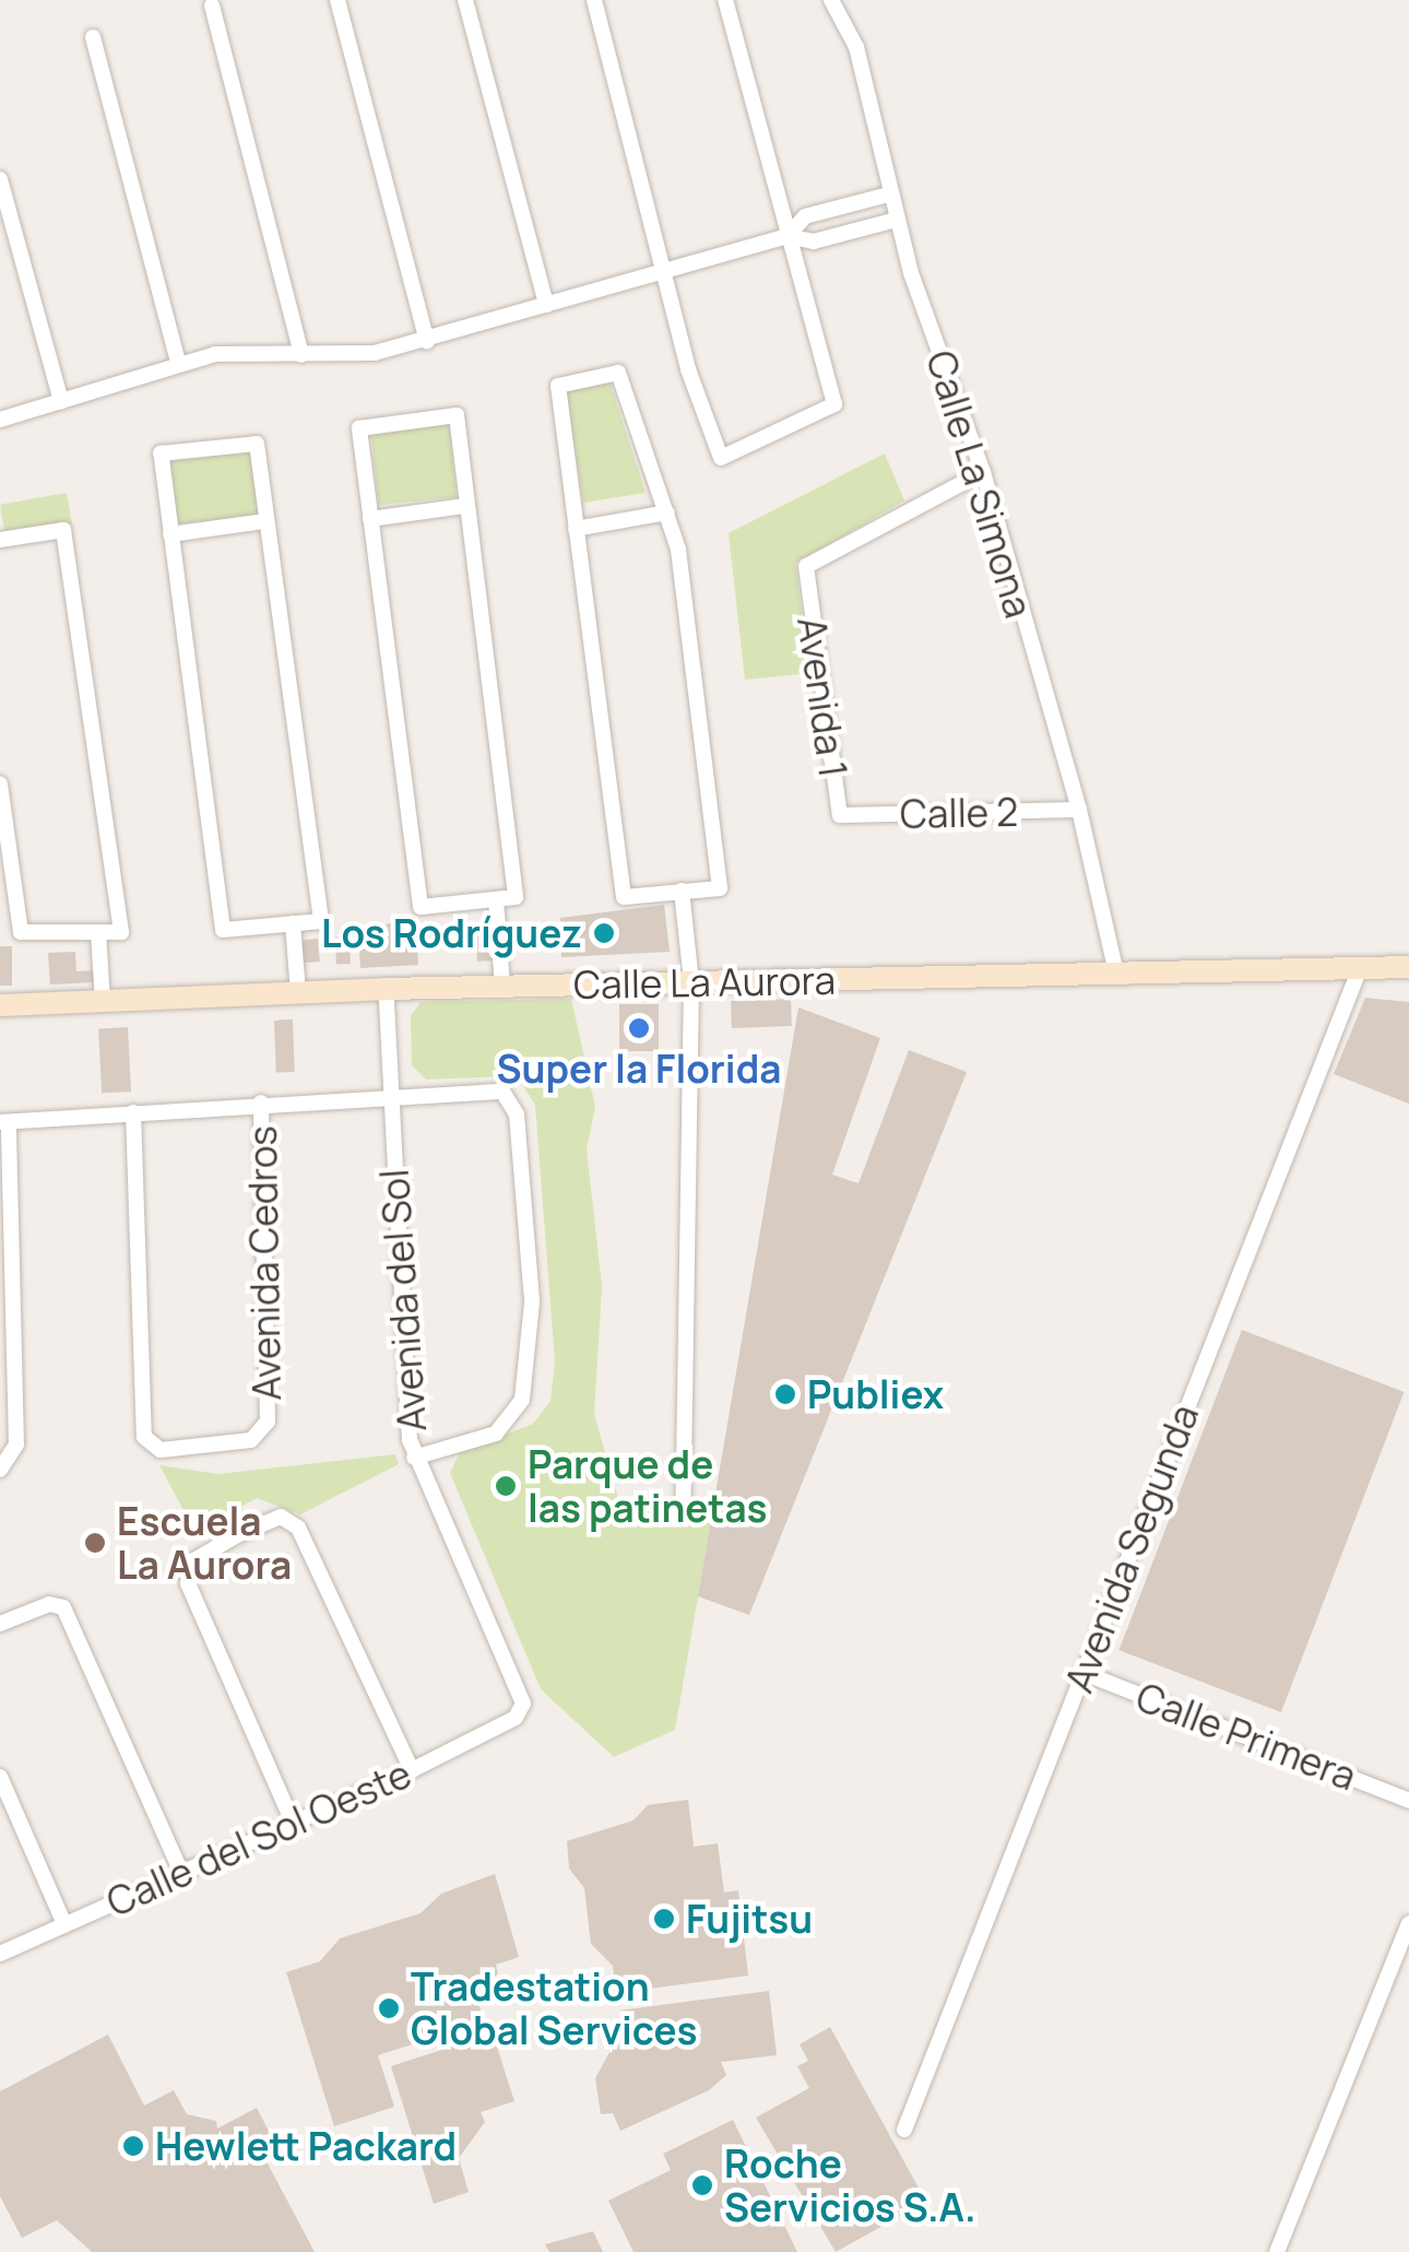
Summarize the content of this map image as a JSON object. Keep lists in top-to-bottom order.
{
  "streets": {
    "street": [
      "Calle La Simona",
      "Avenida 1",
      "Calle 2",
      "Calle La Aurora",
      "Avenida Cedros",
      "Avenida del Sol",
      "Avenida Segunda",
      "Calle Primera",
      "Calle del Sol Oeste"
    ]
  },
  "crossings": [
    ["Calle La Simona", "Avenida 1"],
    ["Calle La Simona", "Calle 2"],
    ["Calle La Simona", "Calle La Aurora"],
    ["Avenida 1", "Calle 2"],
    ["Calle La Aurora", "Avenida del Sol"],
    ["Calle La Aurora", "Avenida Segunda"],
    ["Avenida del Sol", "Calle del Sol Oeste"],
    ["Avenida Segunda", "Calle Primera"]
  ],
  "places": [
    "Los Rodríguez",
    "Super la Florida",
    "Publiex",
    "Parque de las patinetas",
    "Escuela La Aurora",
    "Fujitsu",
    "Tradestation Global Services",
    "Hewlett Packard",
    "Roche Servicios S.A."
  ]
}
